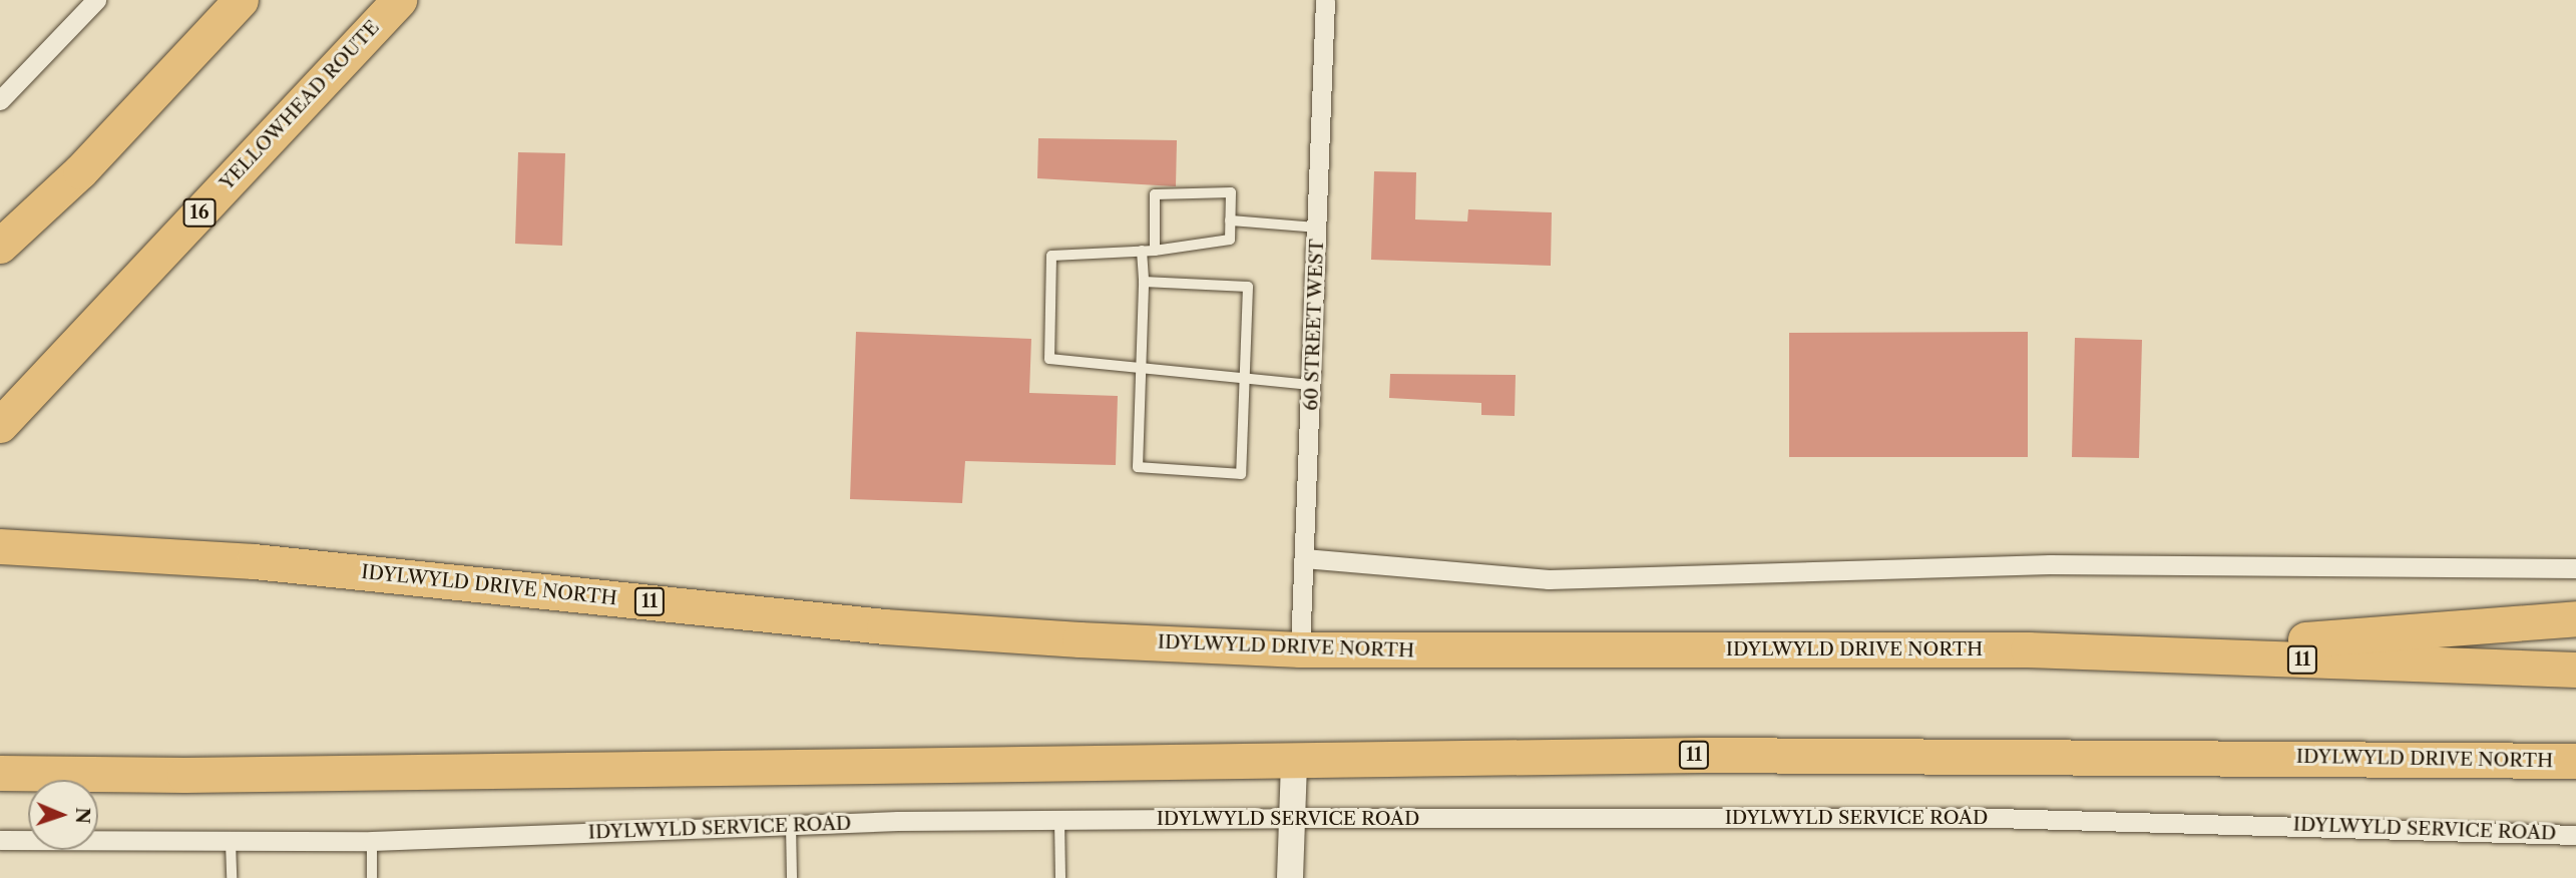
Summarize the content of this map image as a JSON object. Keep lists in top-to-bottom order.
{
  "streets": {
    "highway": [
      "YELLOWHEAD ROUTE",
      "16",
      "IDYLWYLD DRIVE NORTH",
      "11"
    ],
    "street": ["60 STREET WEST", "IDYLWYLD SERVICE ROAD"]
  },
  "crossings": [
    ["60 STREET WEST", "IDYLWYLD DRIVE NORTH"]
  ],
  "north": "right"
}
